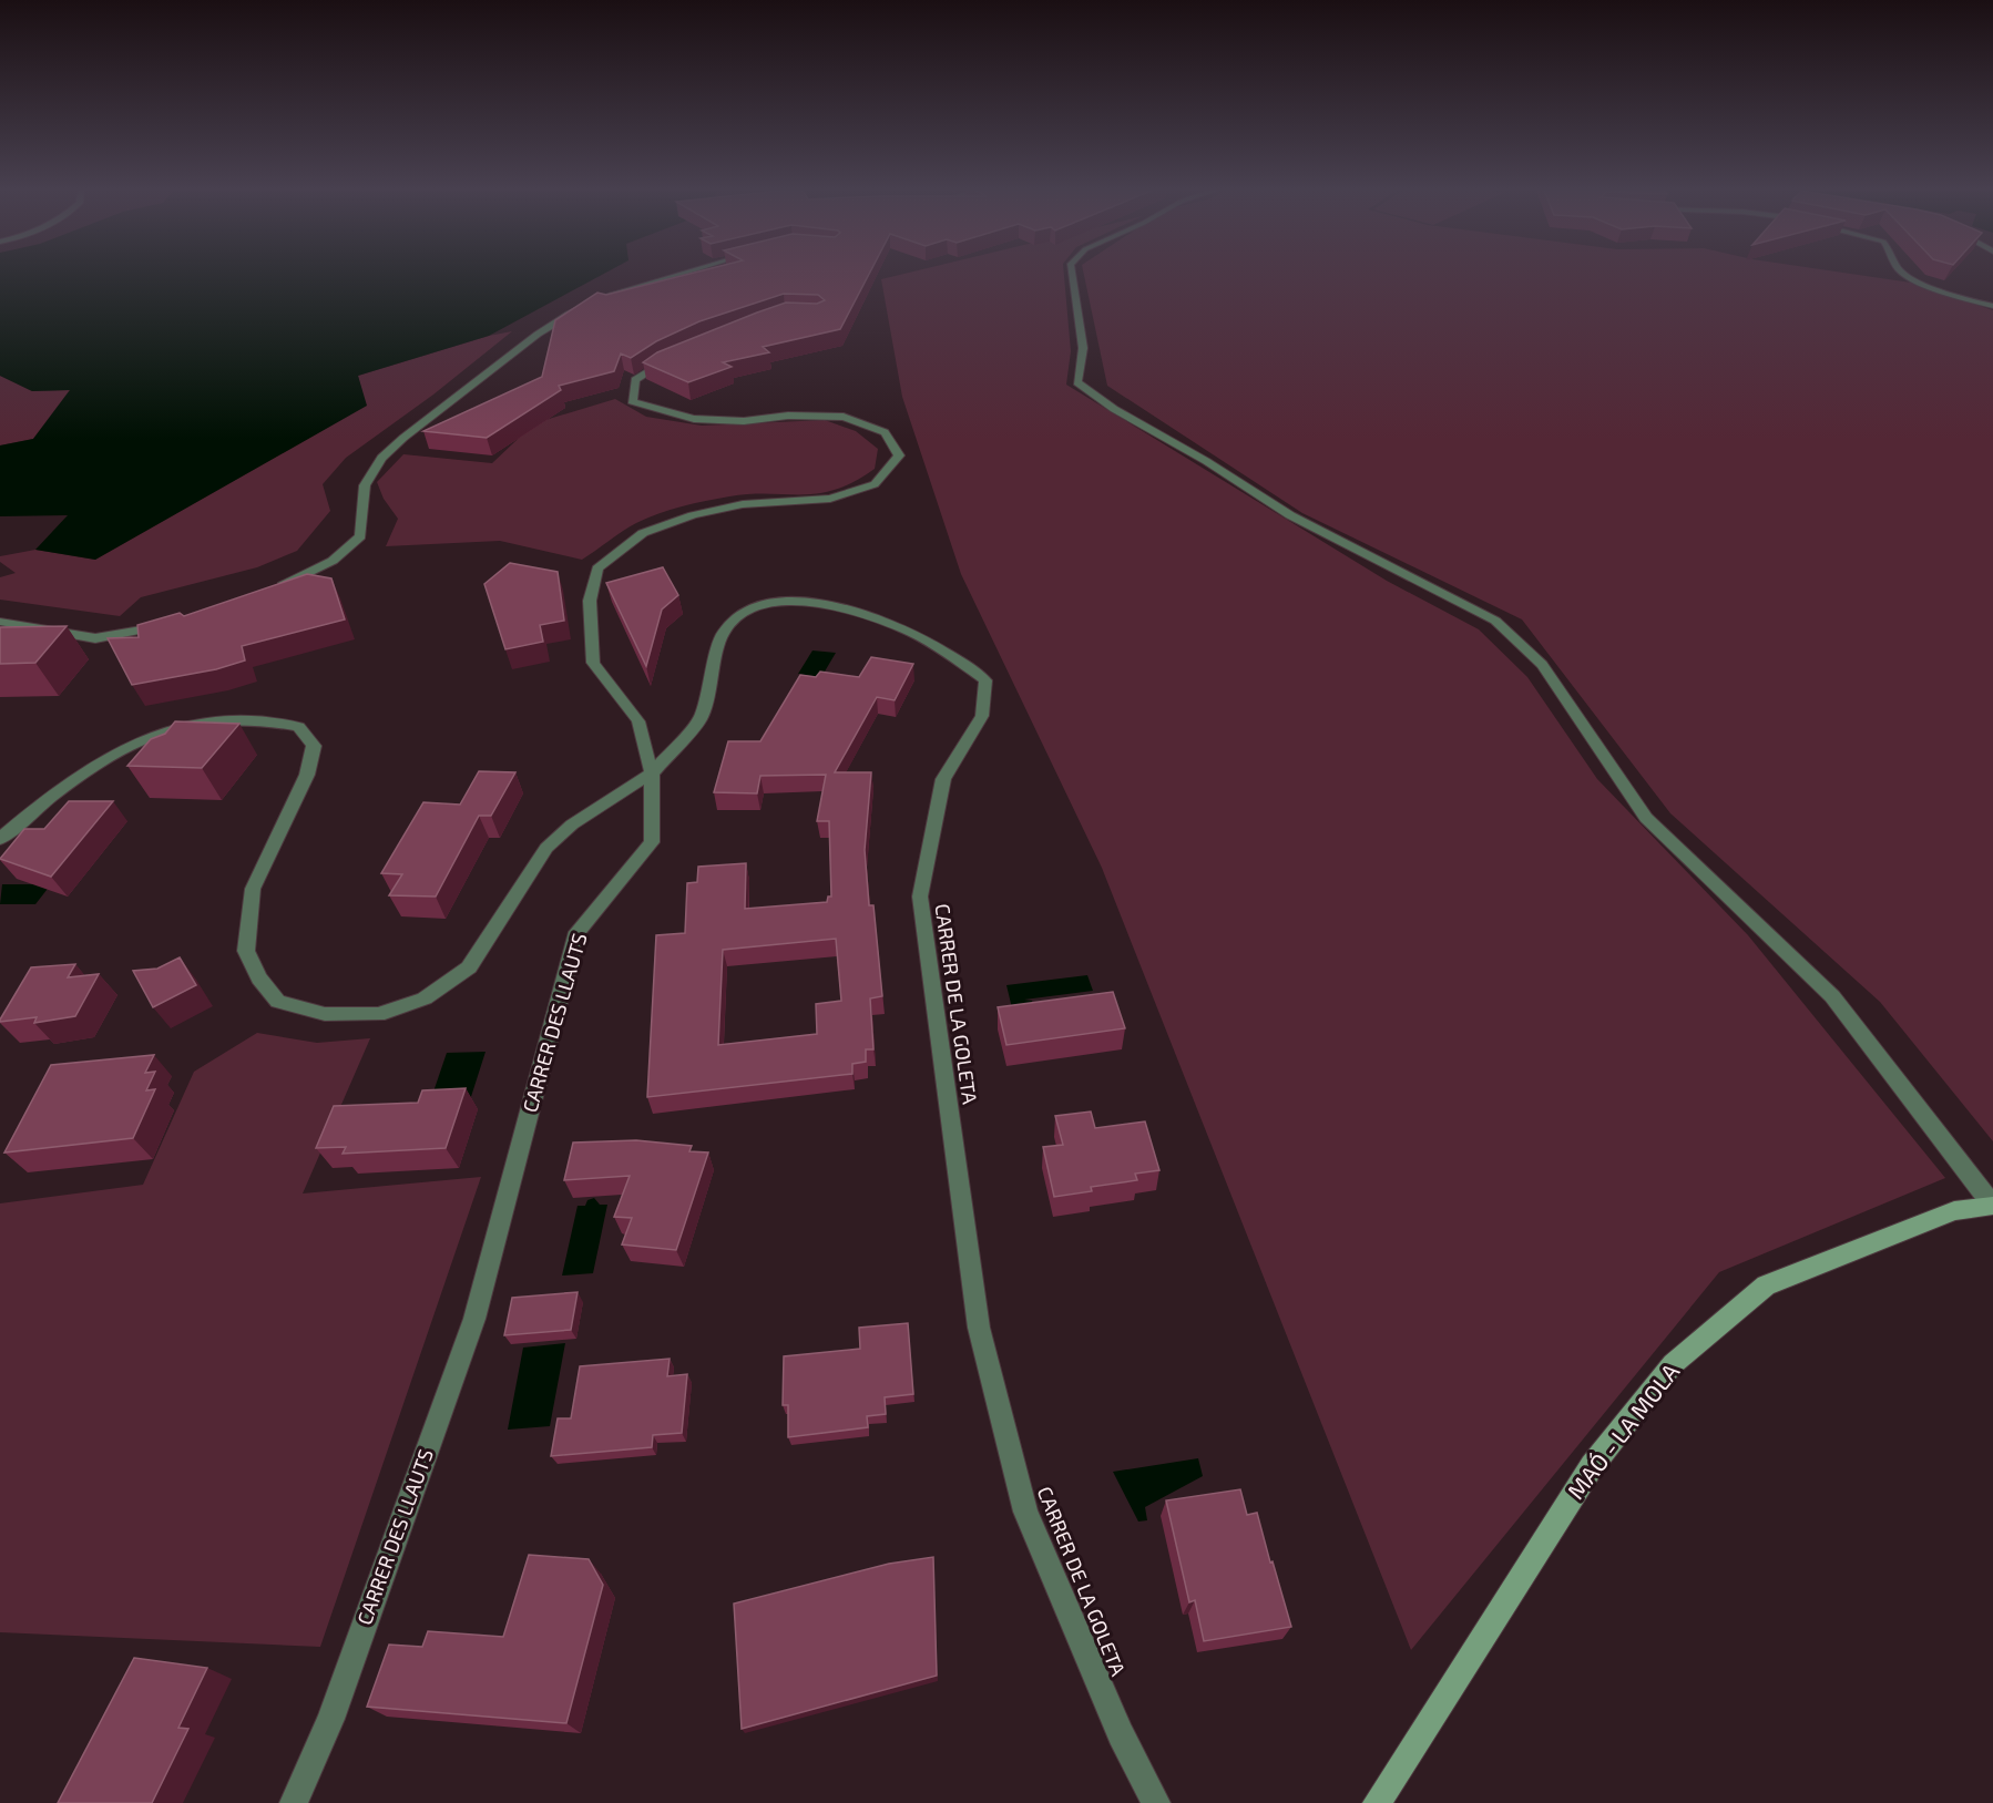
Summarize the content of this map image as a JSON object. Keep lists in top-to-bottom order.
{
  "streets": {
    "main road": ["MAÓ - LA MOLA"],
    "street": ["CARRER DE LA GOLETA", "CARRER DES LLAUTS"]
  },
  "crossings": [
    ["CARRER DE LA GOLETA", "CARRER DES LLAUTS"]
  ]
}
